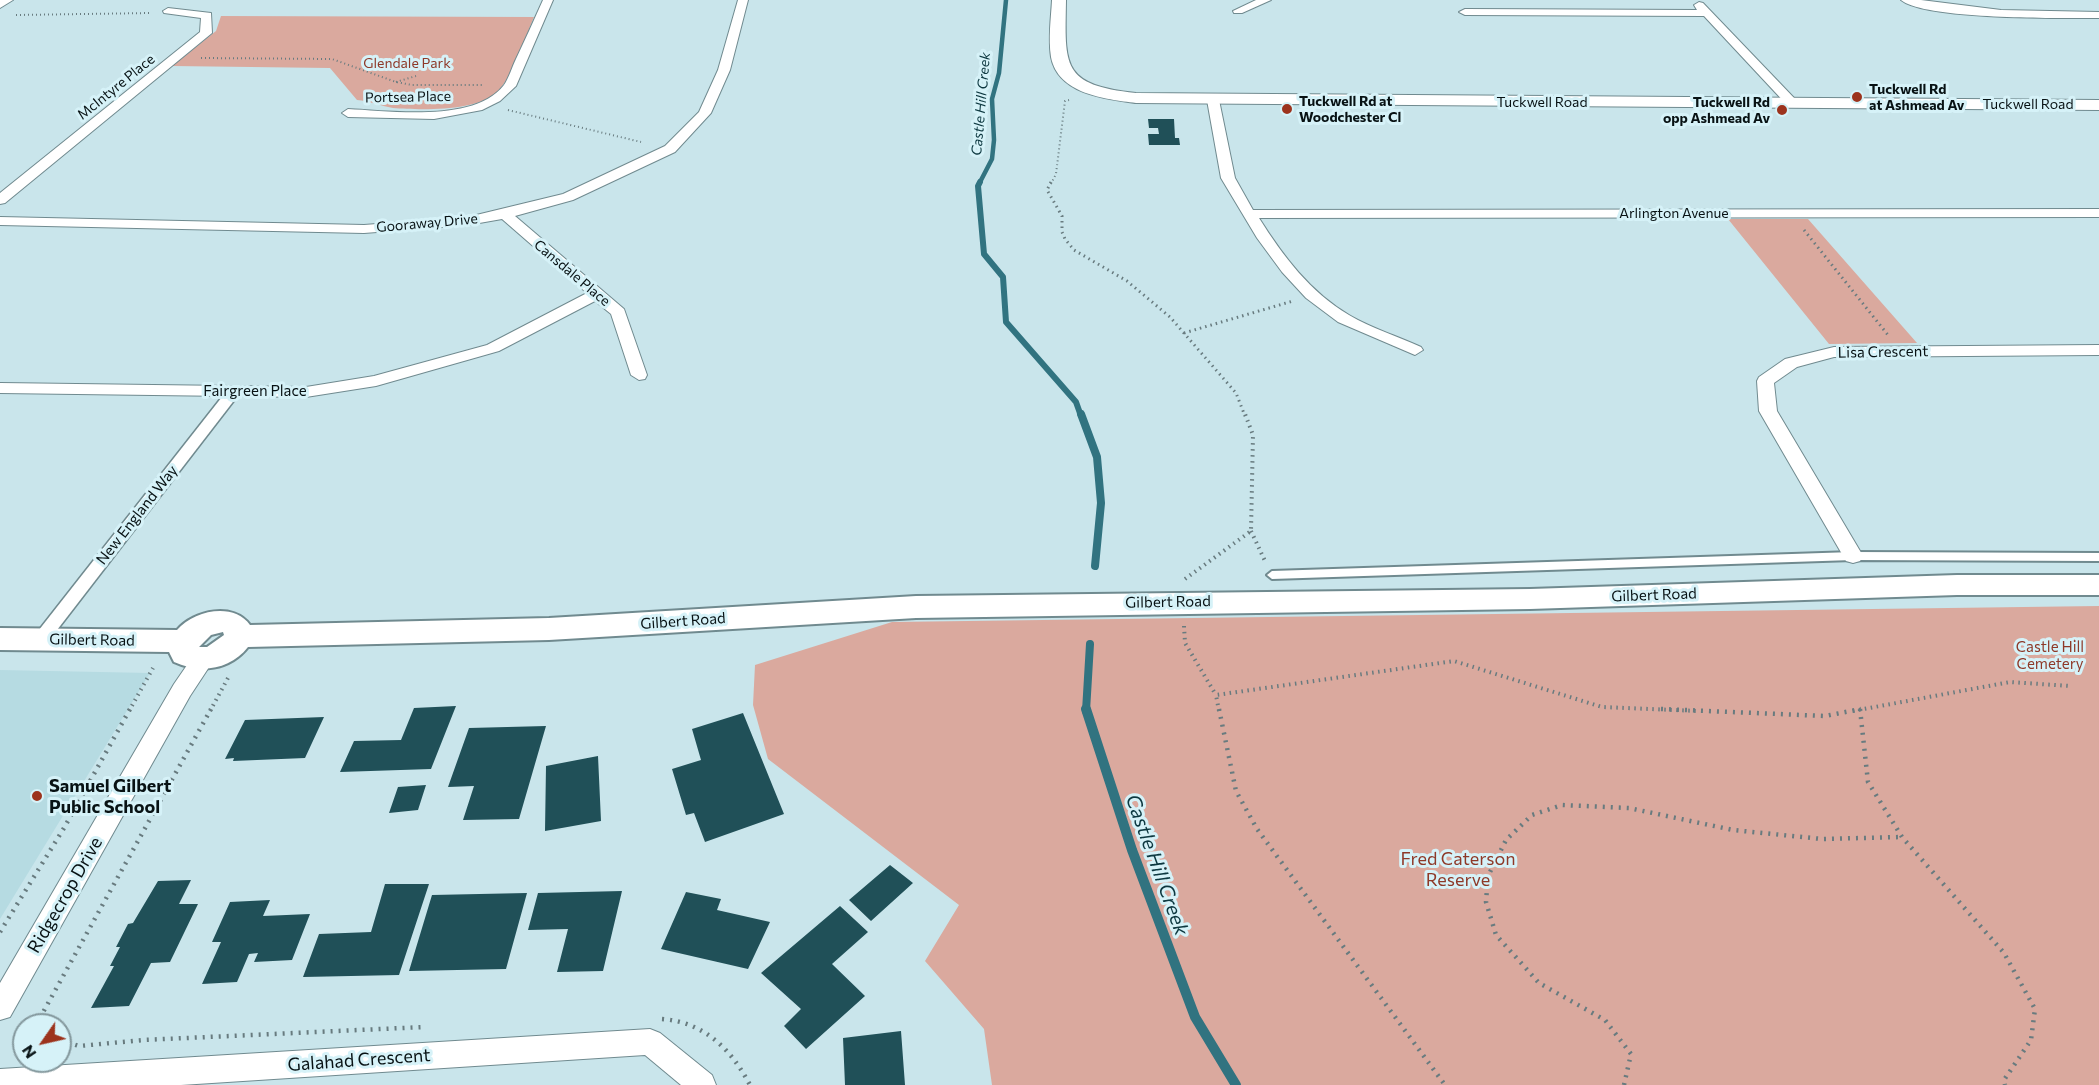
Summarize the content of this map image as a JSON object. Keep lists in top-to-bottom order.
{
  "streets": {
    "main road": ["Gilbert Road"],
    "street": [
      "McIntyre Place",
      "Portsea Place",
      "Tuckwell Road",
      "Arlington Avenue",
      "Gooraway Drive",
      "Cansdale Place",
      "Lisa Crescent",
      "Fairgreen Place",
      "New England Way",
      "Ridgecrop Drive",
      "Galahad Crescent"
    ]
  },
  "crossings": [
    ["Gooraway Drive", "Cansdale Place"],
    ["Cansdale Place", "Fairgreen Place"],
    ["Fairgreen Place", "New England Way"],
    ["New England Way", "Gilbert Road"],
    ["Gilbert Road", "Ridgecrop Drive"]
  ],
  "water": ["Castle Hill Creek"],
  "parks": ["Glendale Park", "Castle Hill Cemetery", "Fred Caterson Reserve"],
  "places": [
    "Tuckwell Rd at Ashmead Av",
    "Tuckwell Rd at Woodchester Cl",
    "Tuckwell Rd opp Ashmead Av",
    "Samuel Gilbert Public School"
  ],
  "north": "bottom left"
}
